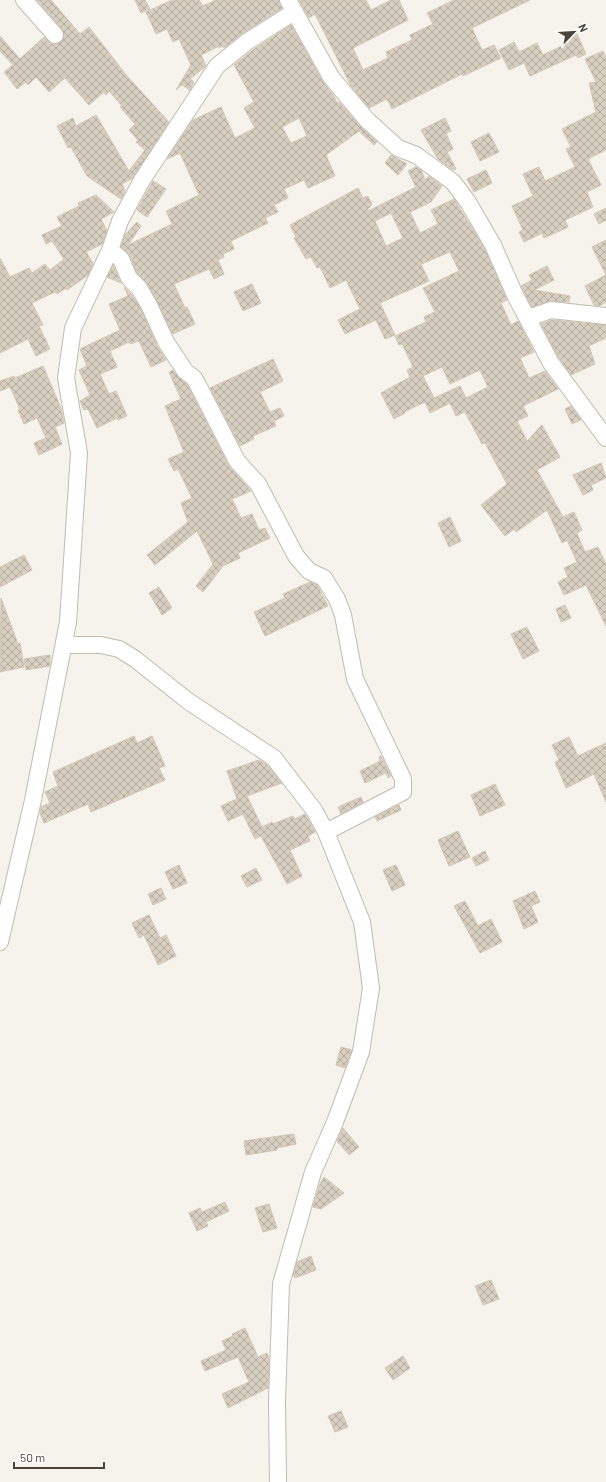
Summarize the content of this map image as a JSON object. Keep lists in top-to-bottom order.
{
  "scale_bar": "50 m",
  "north": "top right"
}
